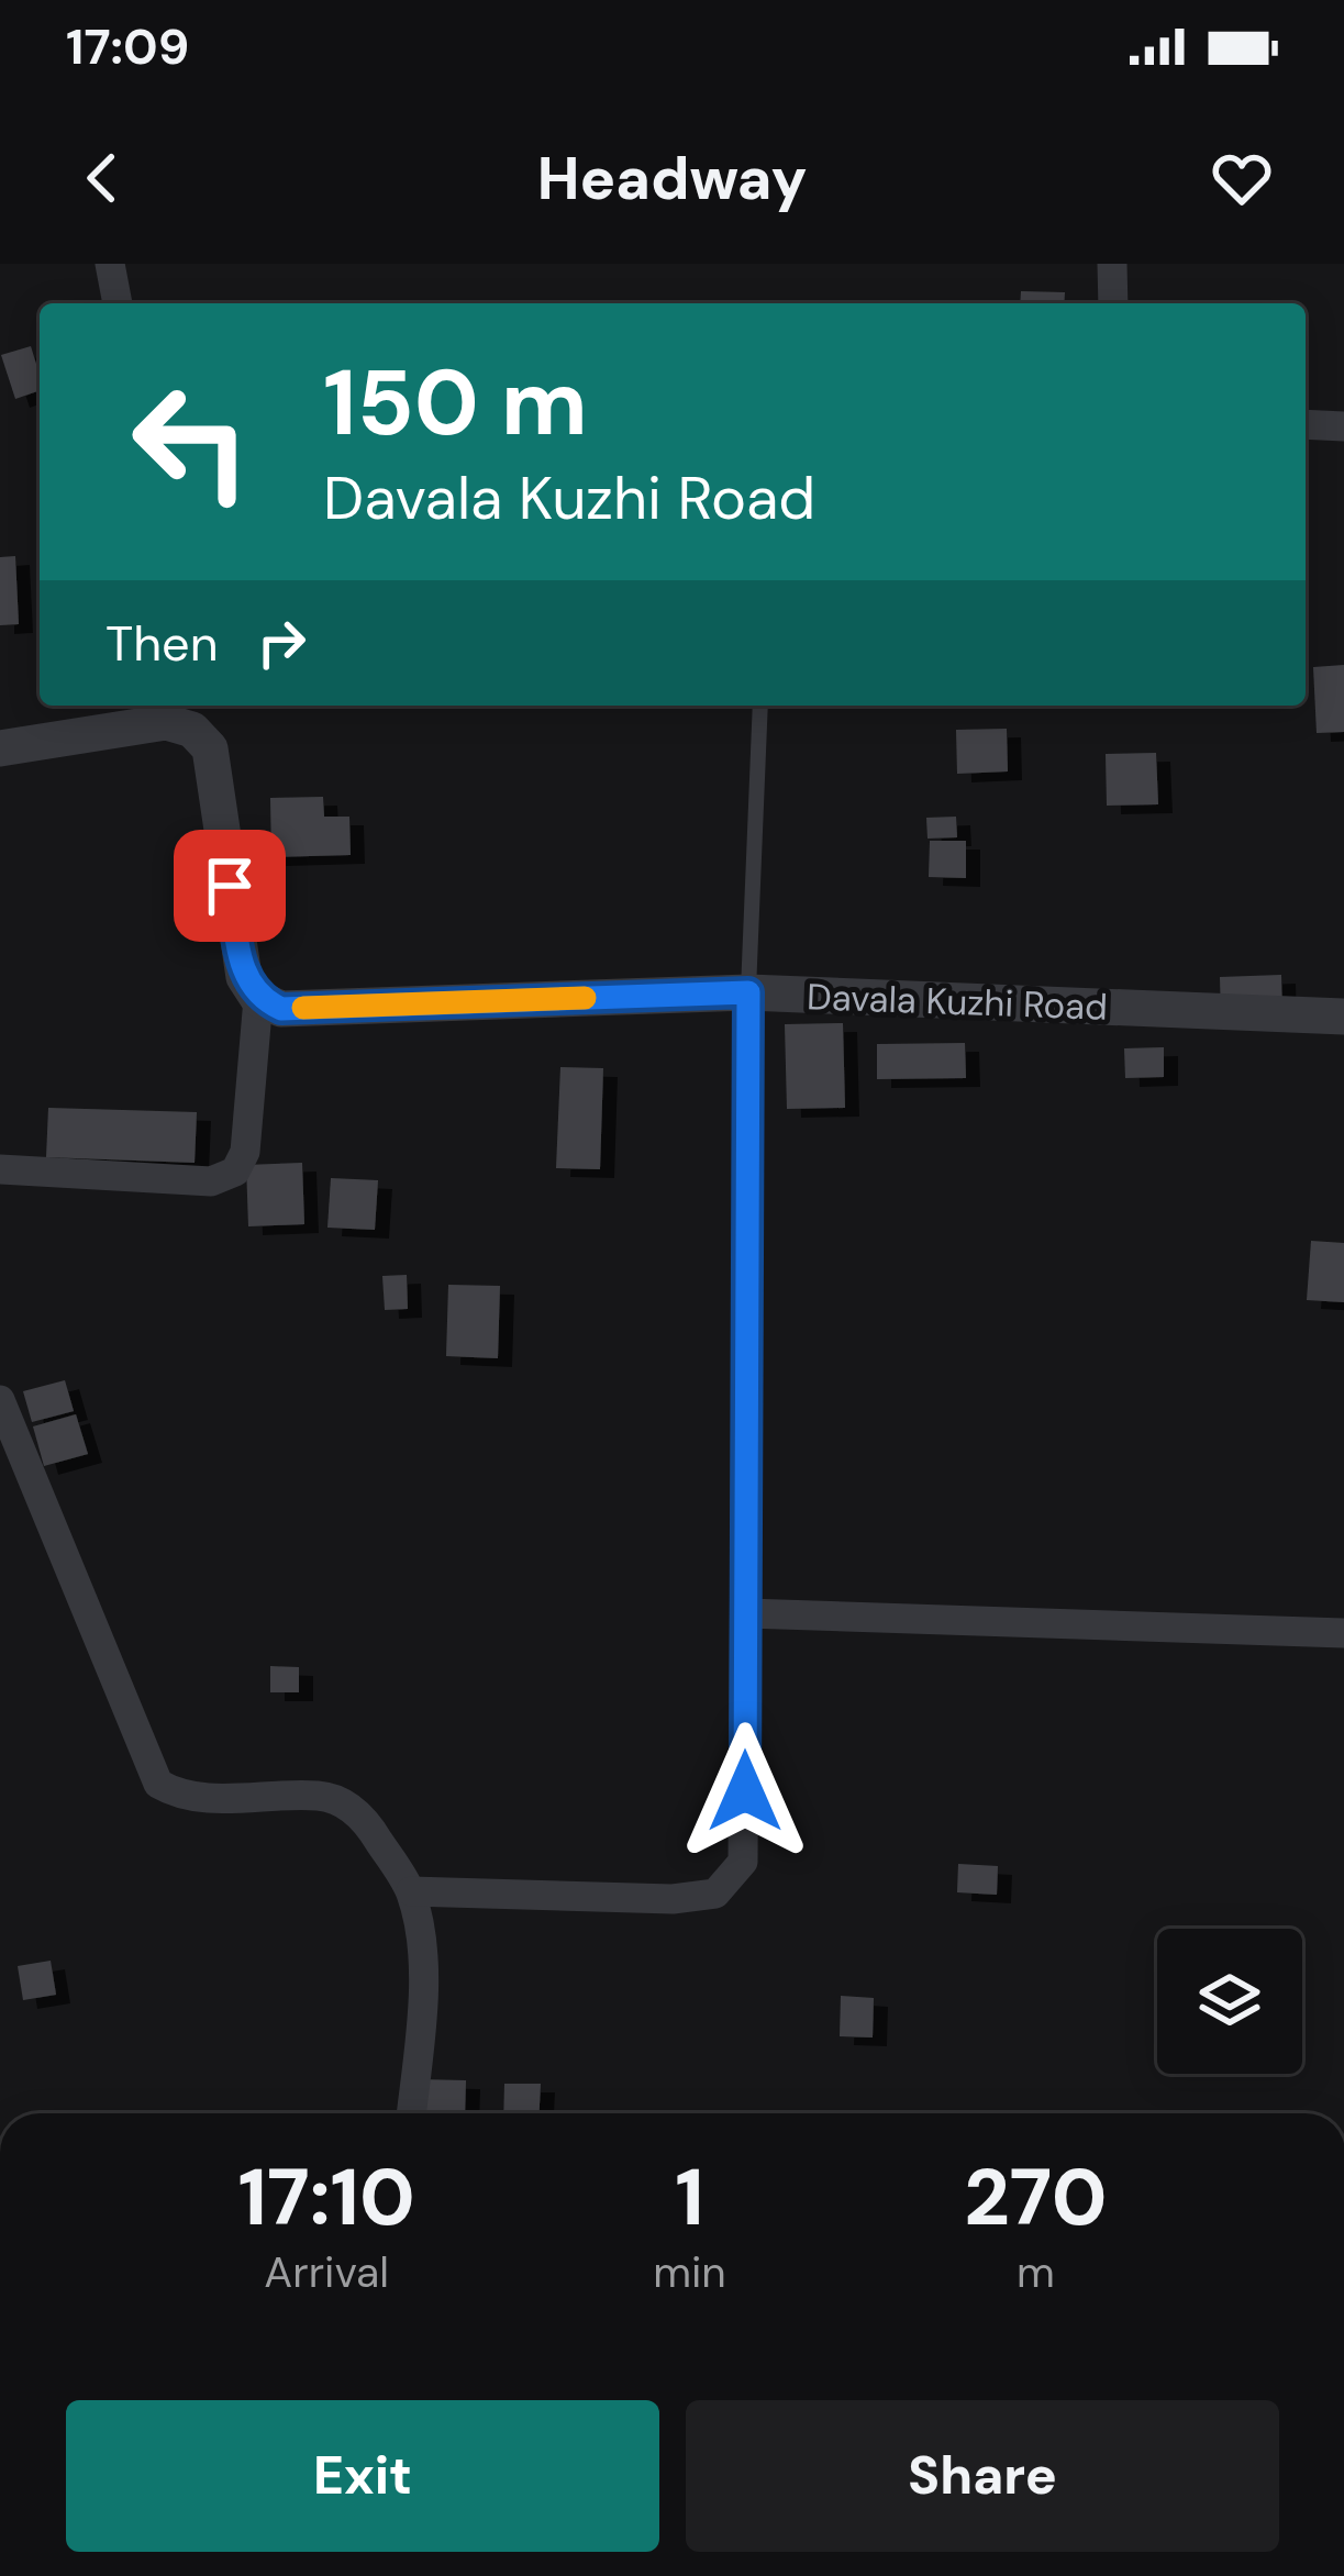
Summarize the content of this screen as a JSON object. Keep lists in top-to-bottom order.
{
  "streets": {
    "street": ["Davala Kuzhi Road"]
  },
  "page": {
    "status": "17:09",
    "header": "Headway",
    "turn": ["150 m", "Davala Kuzhi Road"],
    "then": "Then",
    "eta": [
      "17:10",
      "Arrival",
      "1",
      "min",
      "270",
      "m"
    ],
    "buttons": ["Exit", "Share"]
  }
}
